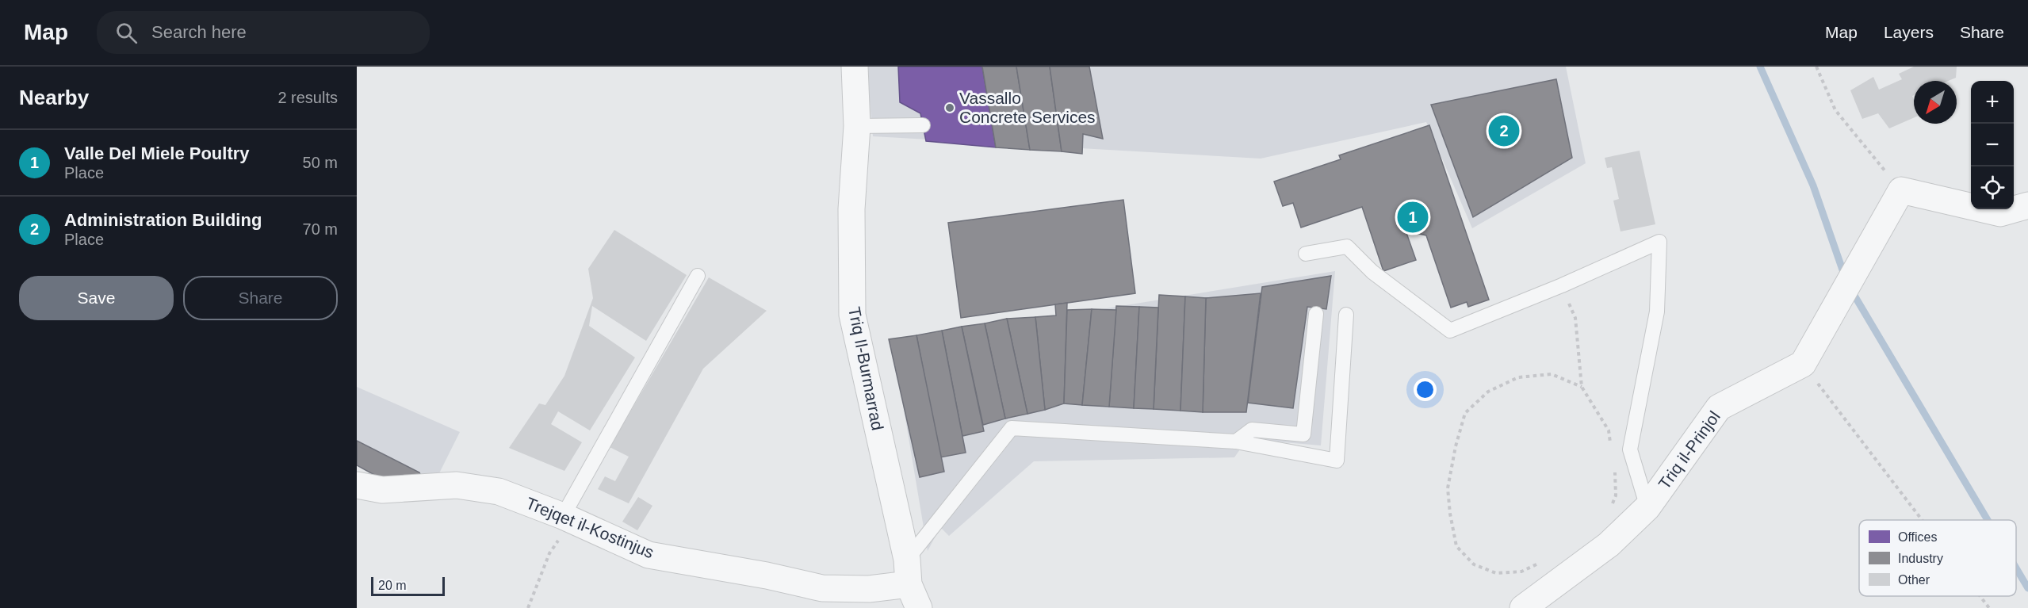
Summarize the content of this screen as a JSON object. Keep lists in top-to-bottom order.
{
  "streets": {
    "street": ["Triq Il-Burmarrad", "Triq il-Prinjol", "Trejqet il-Kostinjus"]
  },
  "crossings": [
    ["Triq Il-Burmarrad", "Trejqet il-Kostinjus"]
  ],
  "places": ["Vassallo Concrete Services"],
  "legend": ["Offices", "Industry", "Other"],
  "scale_bar": "20 m",
  "north": "bottom left",
  "page": {
    "header": "Map",
    "search": "Search here",
    "nav": ["Map", "Layers", "Share"],
    "heading": ["Nearby", "2 results"],
    "map_buttons": ["+", "−"],
    "pins": ["2", "1"],
    "list": [
      {
        "mark": "1",
        "name": "Valle Del Miele Poultry",
        "note": "Place",
        "value": "50 m"
      },
      {
        "mark": "2",
        "name": "Administration Building",
        "note": "Place",
        "value": "70 m"
      }
    ],
    "buttons": ["Save", "Share"],
    "scale": "20 m"
  }
}
